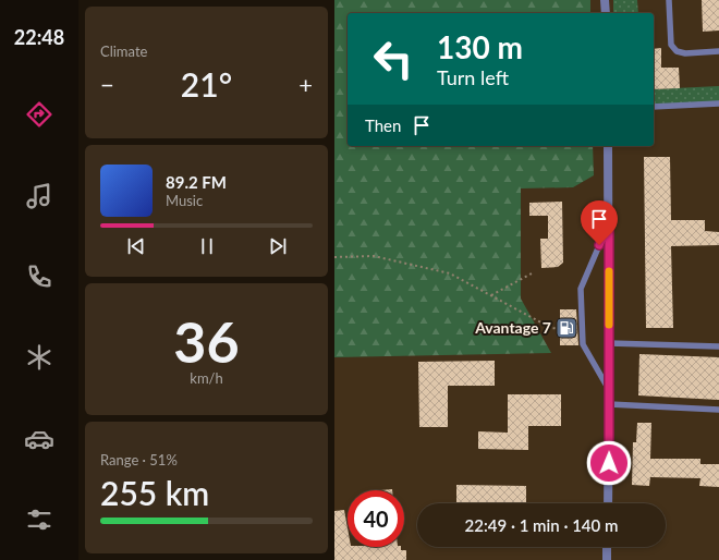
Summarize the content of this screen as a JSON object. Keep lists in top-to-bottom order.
{
  "places": {
    "fuel station": ["Avantage 7"]
  },
  "page": {
    "tabs": "22:48",
    "tile": [
      "Climate",
      ["36", "km/h"],
      ["Range · 51%", "255 km"]
    ],
    "turn": ["130 m", "Turn left"],
    "heat": ["−", "21°", "+"],
    "then": "Then",
    "song": ["89.2 FM", "Music"],
    "limit": "40",
    "trip": "22:49 · 1 min · 140 m"
  }
}
